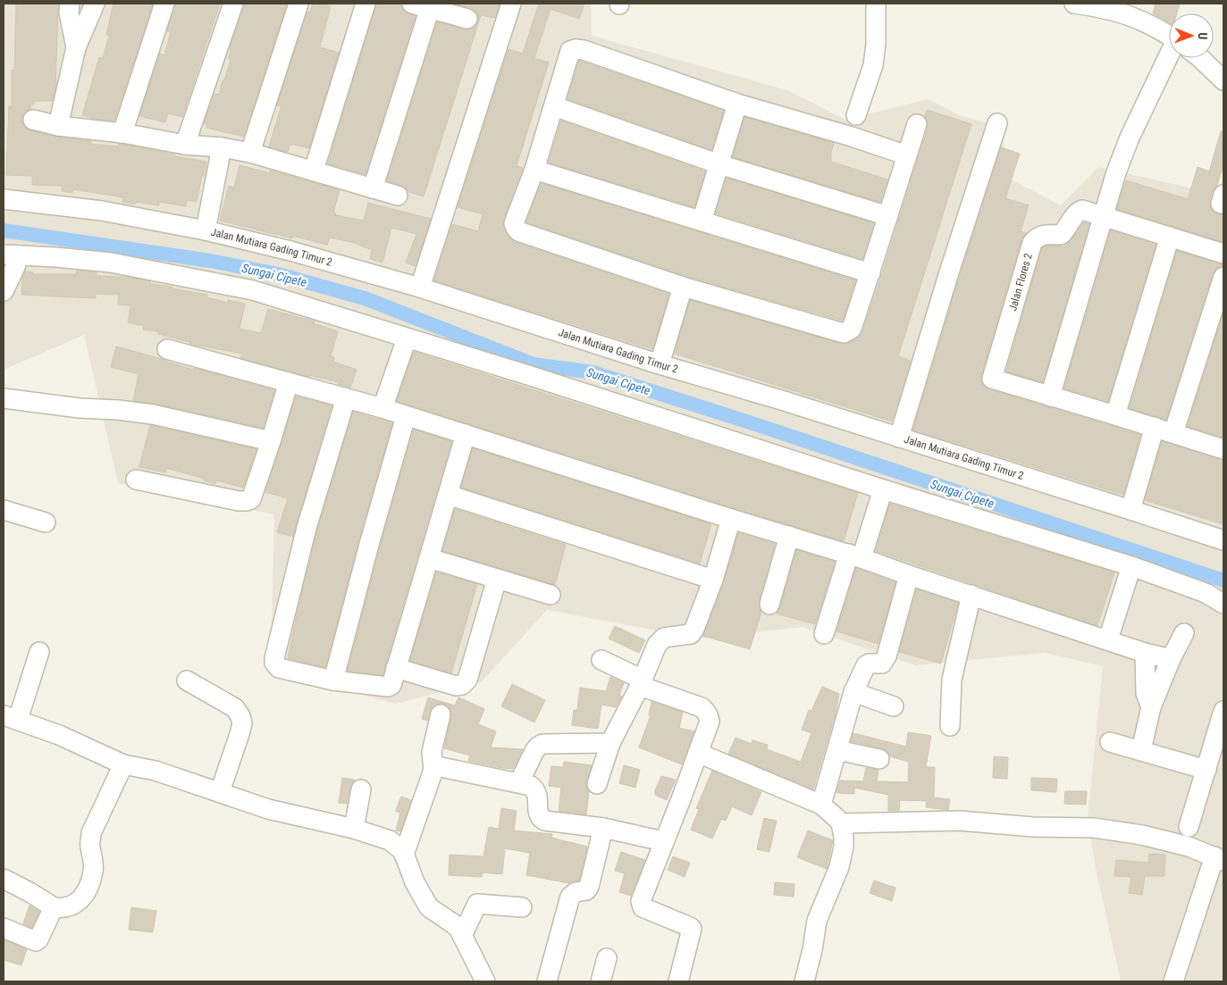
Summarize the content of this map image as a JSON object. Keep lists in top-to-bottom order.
{
  "streets": {
    "street": ["Jalan Mutiara Gading Timur 2", "Jalan Flores 2"]
  },
  "water": ["Sungai Cipete"],
  "north": "right"
}
